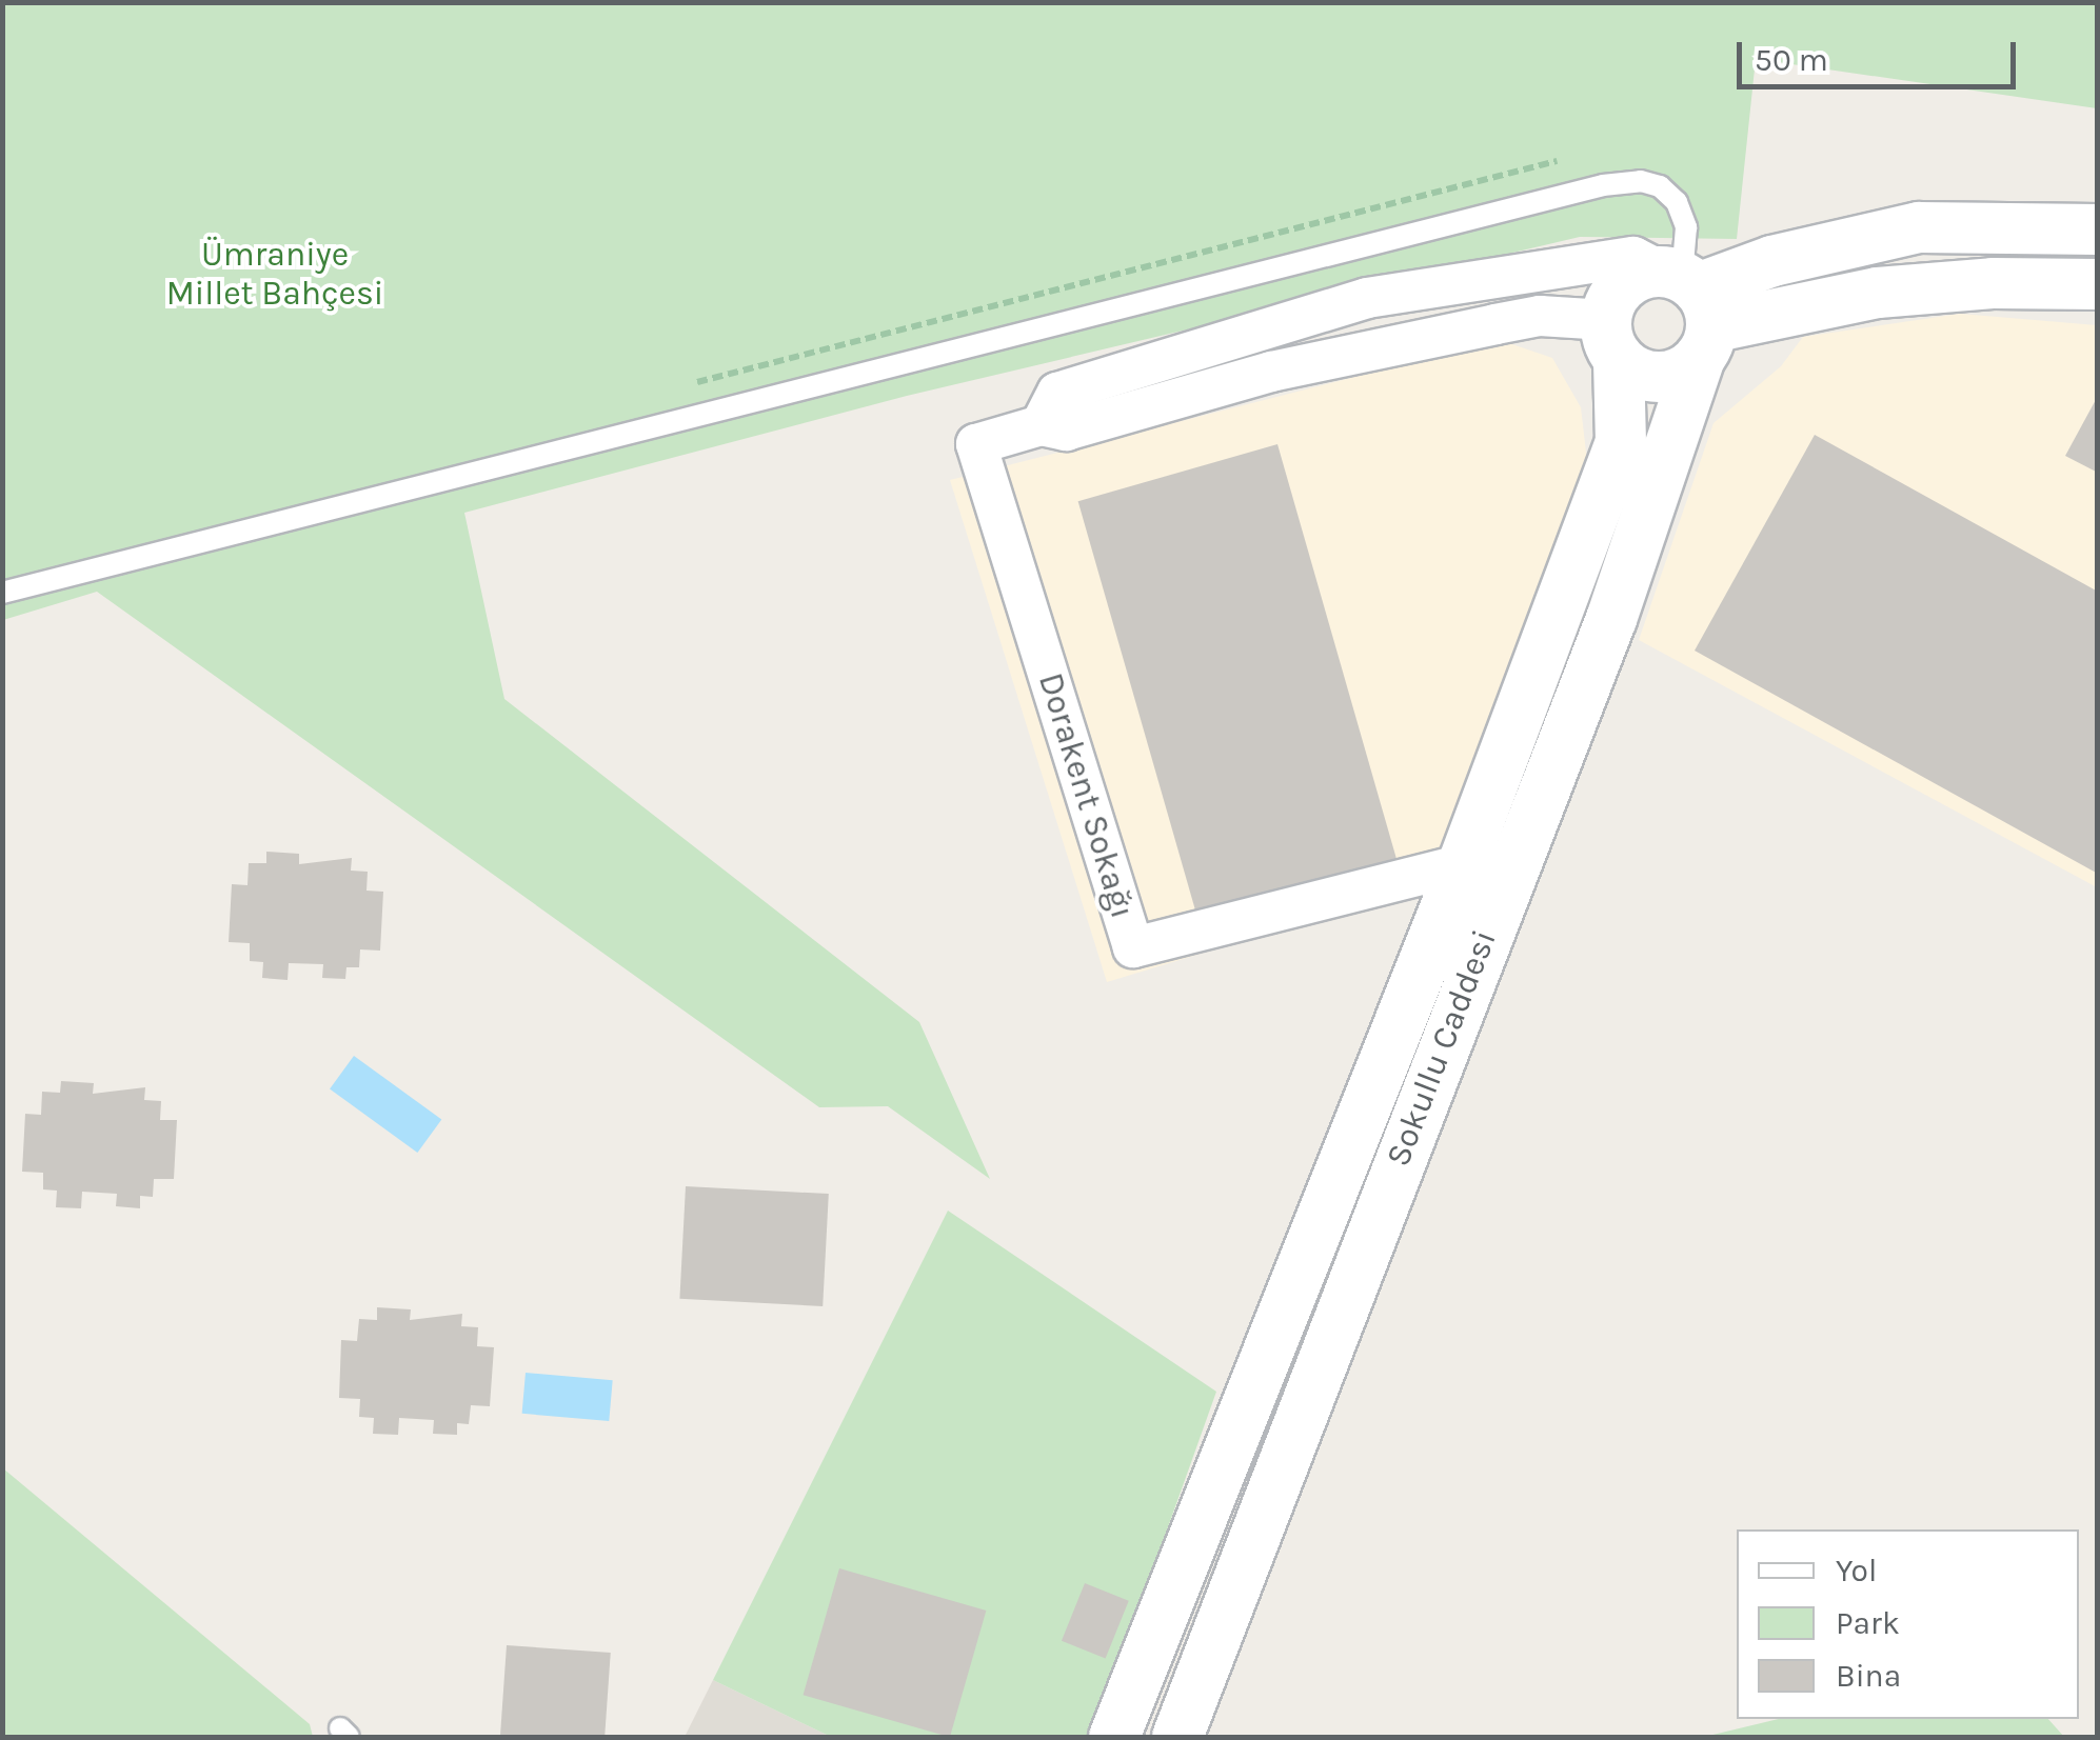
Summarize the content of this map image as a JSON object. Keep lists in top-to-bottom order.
{
  "streets": {
    "street": ["Dorakent Sokağı", "Sokullu Caddesi"]
  },
  "crossings": [
    ["Dorakent Sokağı", "Sokullu Caddesi"]
  ],
  "parks": ["Ümraniye Millet Bahçesi"],
  "legend": ["Yol", "Park", "Bina"],
  "scale_bar": "50 m"
}
